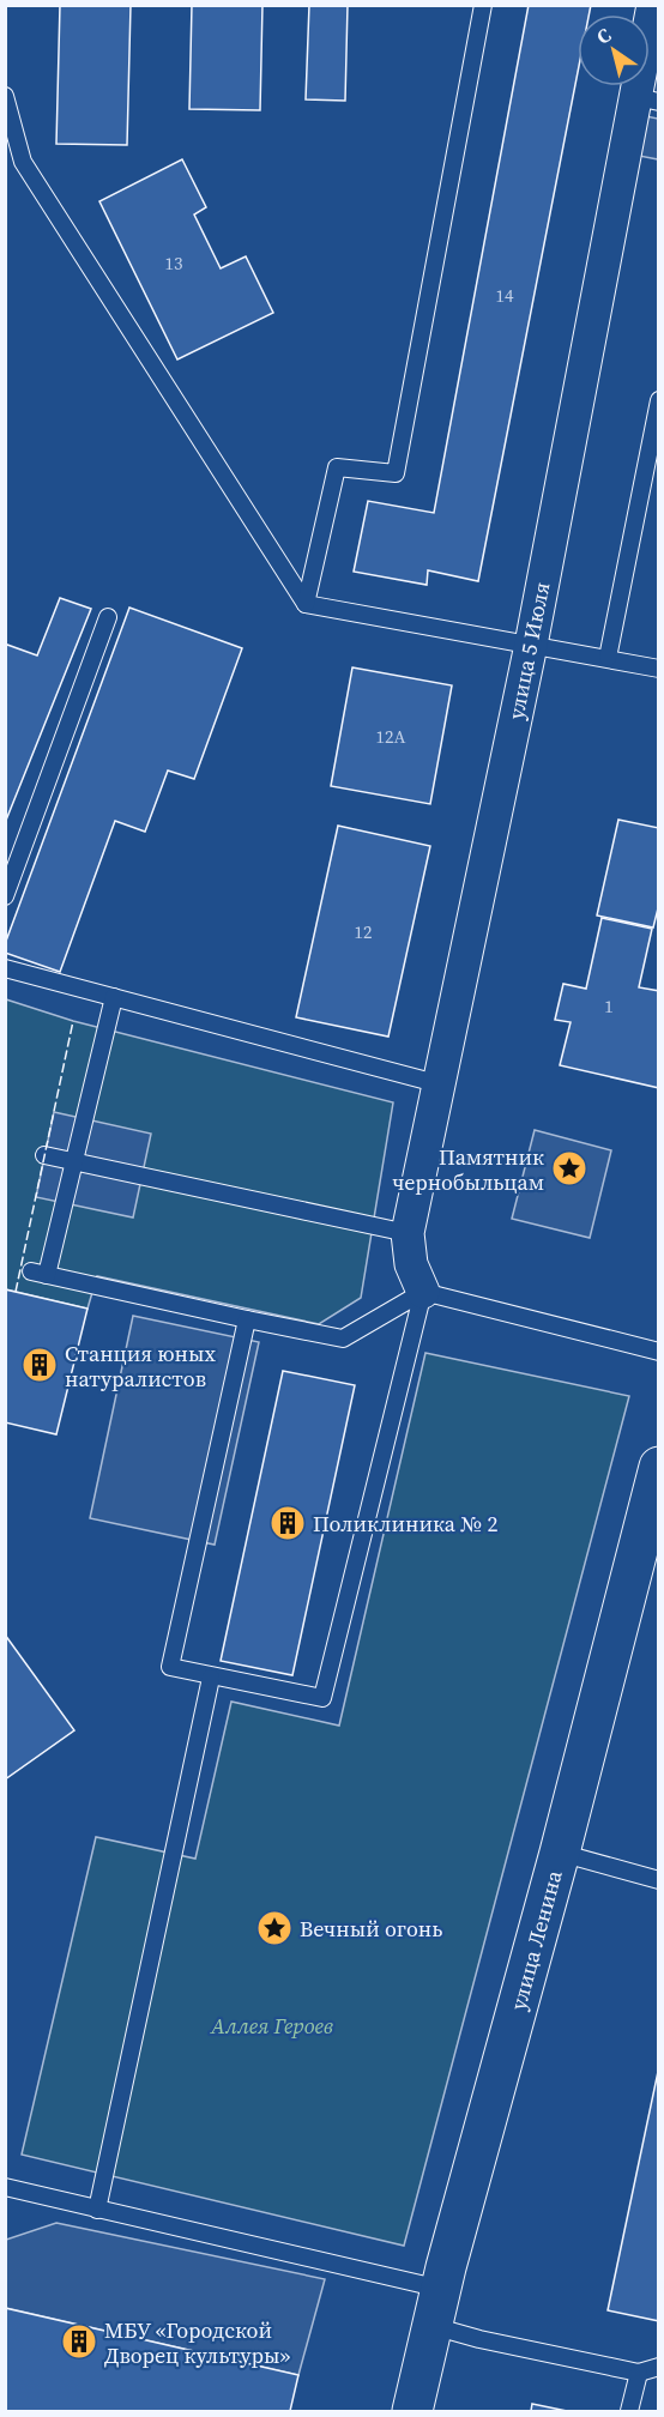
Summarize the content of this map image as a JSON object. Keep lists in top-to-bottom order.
{
  "streets": {
    "street": ["улица 5 Июля", "улица Ленина"]
  },
  "parks": ["Аллея Героев"],
  "places": {
    "place": ["Памятник чернобыльцам", "Вечный огонь"],
    "building": ["Станция юных натуралистов", "Поликлиника № 2", "МБУ «Городской Дворец культуры»"]
  },
  "house_numbers": [
    "13",
    "14",
    "12А",
    "12",
    "1"
  ],
  "north": "top left"
}
